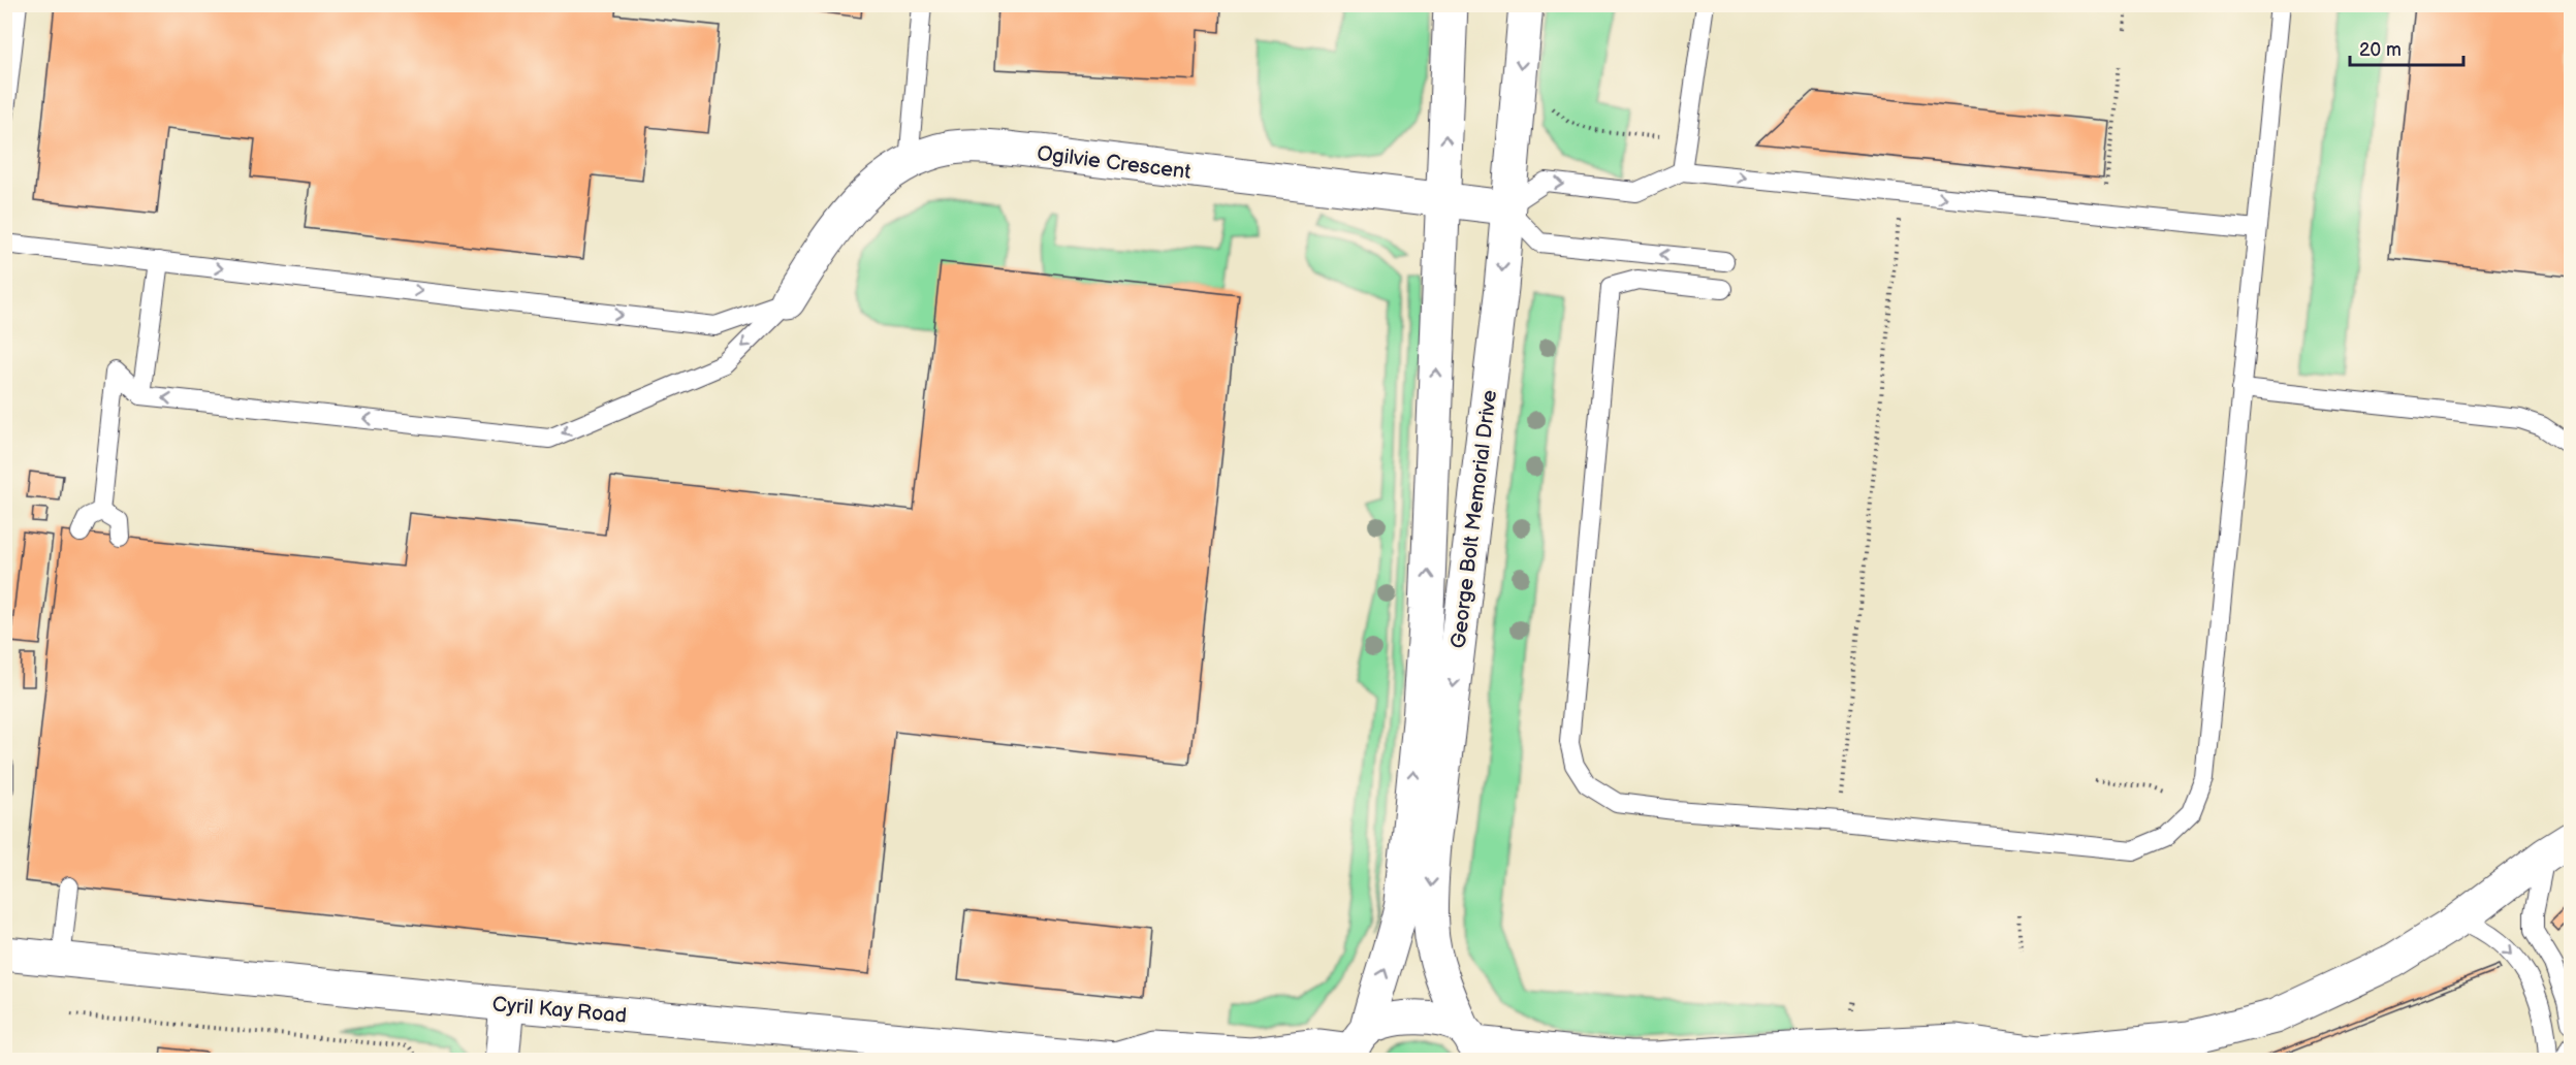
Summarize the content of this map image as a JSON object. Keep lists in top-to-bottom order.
{
  "streets": {
    "street": ["Ogilvie Crescent", "George Bolt Memorial Drive", "Cyril Kay Road"]
  },
  "crossings": [
    ["Ogilvie Crescent", "George Bolt Memorial Drive"],
    ["George Bolt Memorial Drive", "Cyril Kay Road"]
  ],
  "scale_bar": "20 m"
}
